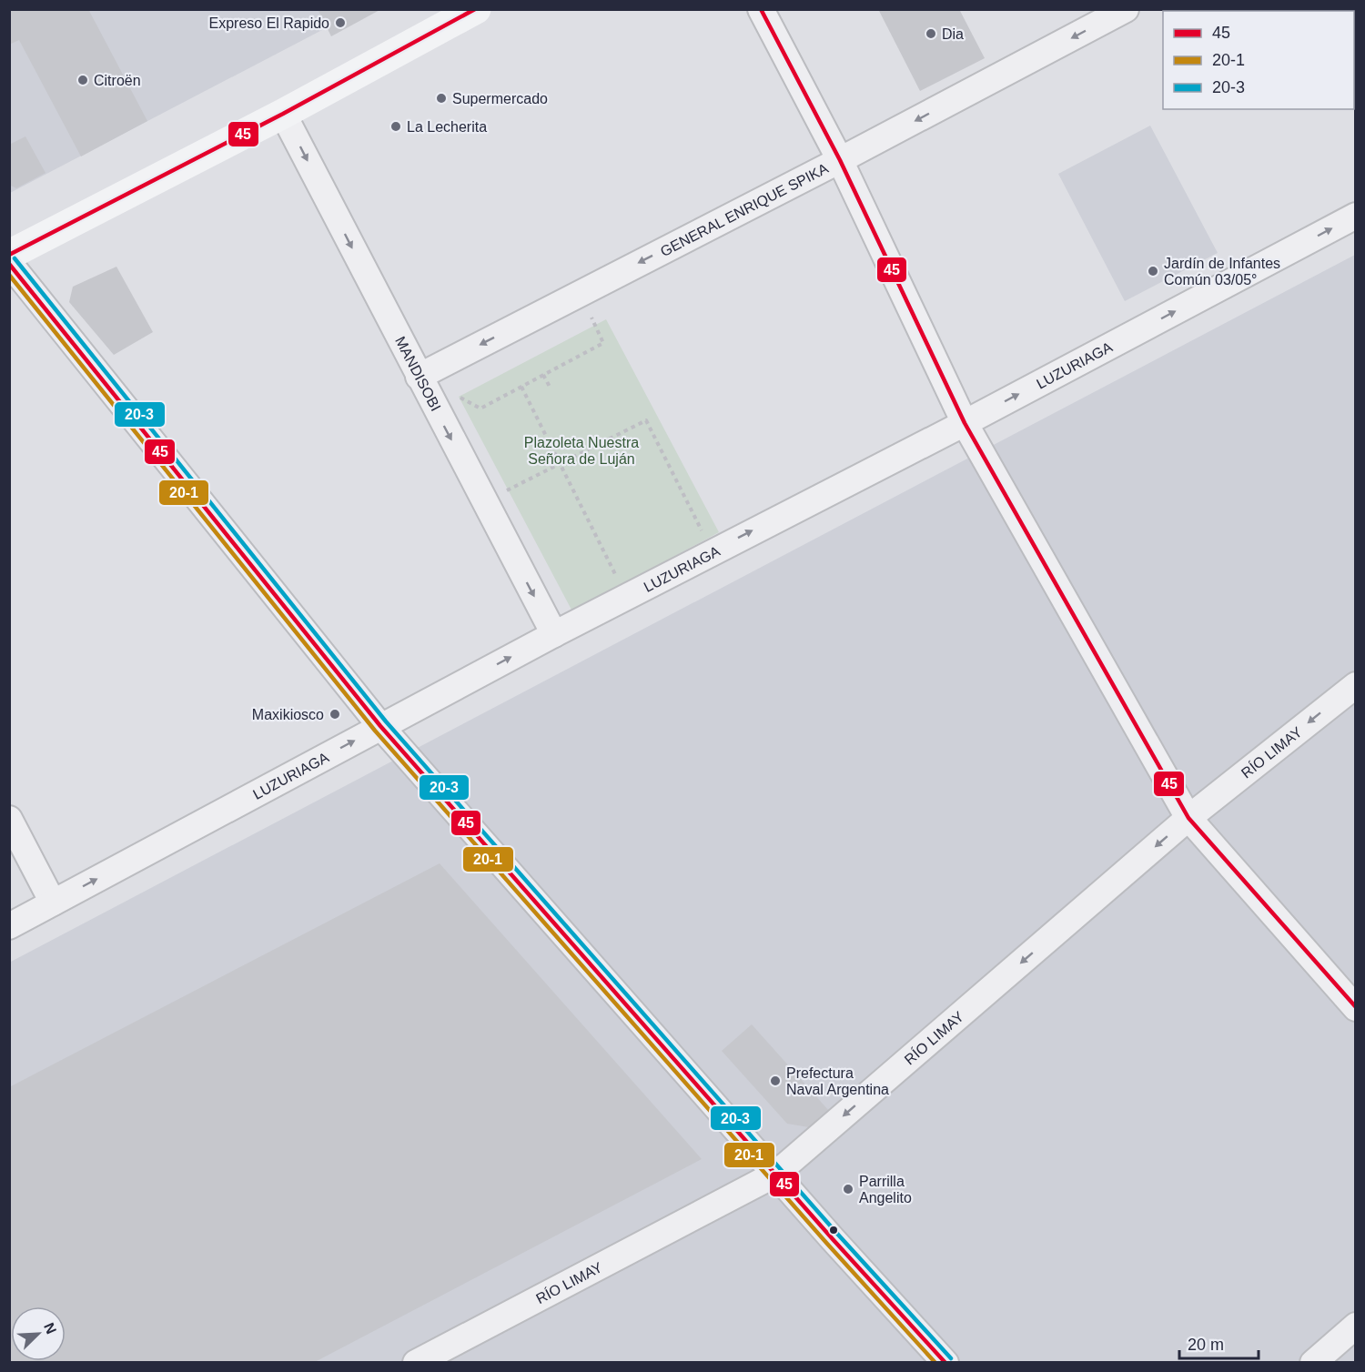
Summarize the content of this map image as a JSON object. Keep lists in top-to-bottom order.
{
  "streets": {
    "street": [
      "GENERAL ENRIQUE SPIKA",
      "LUZURIAGA",
      "MANDISOBI",
      "RÍO LIMAY"
    ]
  },
  "crossings": [
    ["GENERAL ENRIQUE SPIKA", "MANDISOBI"],
    ["LUZURIAGA", "MANDISOBI"]
  ],
  "one_way": ["GENERAL ENRIQUE SPIKA", "LUZURIAGA", "RÍO LIMAY"],
  "parks": ["Plazoleta Nuestra Señora de Luján"],
  "places": [
    "Expreso El Rapido",
    "Dia",
    "Citroën",
    "Supermercado",
    "La Lecherita",
    "Jardín de Infantes Común 03/05°",
    "Maxikiosco",
    "Prefectura Naval Argentina",
    "Parrilla Angelito"
  ],
  "lines": ["transit line 45", "transit line 20-3", "transit line 20-1"],
  "legend": ["45", "20-1", "20-3"],
  "scale_bar": "20 m",
  "north": "top right"
}
